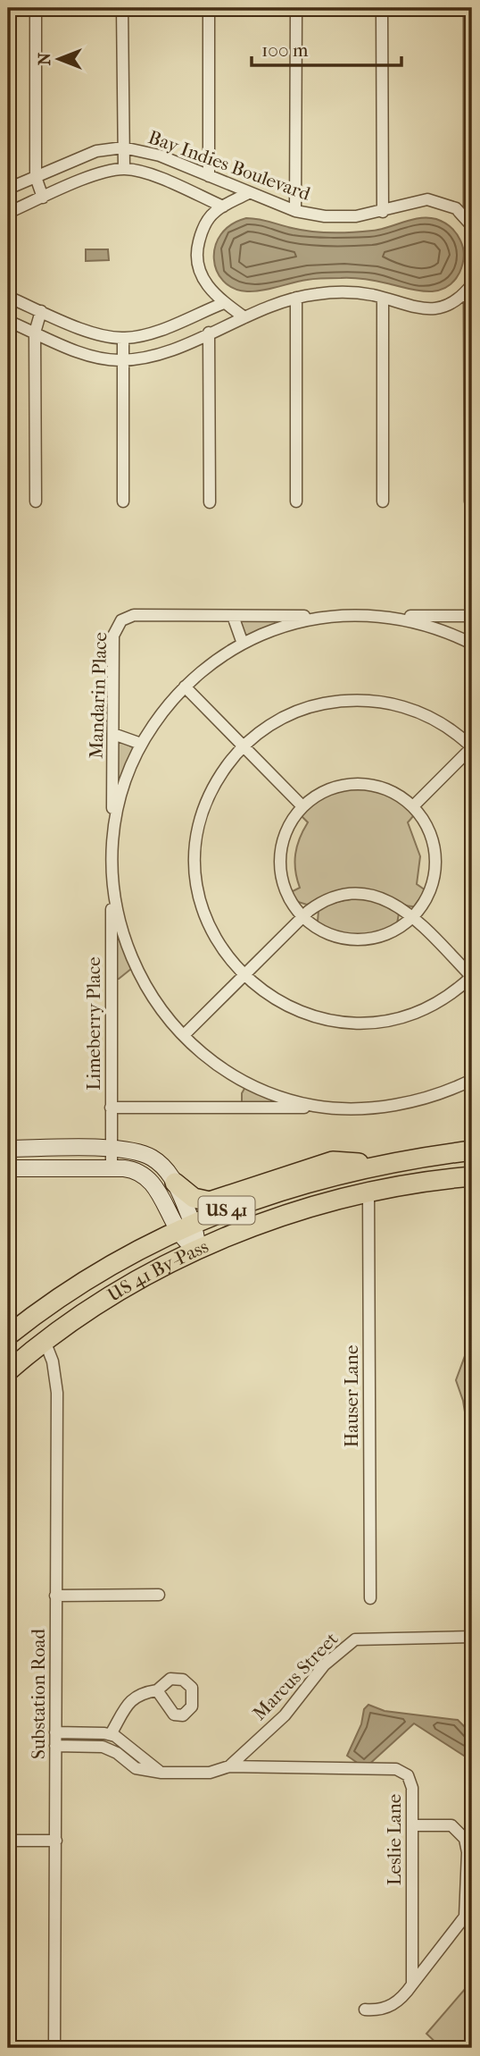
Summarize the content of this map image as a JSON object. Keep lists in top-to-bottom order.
{
  "streets": {
    "main road": ["US 41", "US 41 By-Pass"],
    "street": [
      "Bay Indies Boulevard",
      "Mandarin Place",
      "Limeberry Place",
      "Hauser Lane",
      "Marcus Street",
      "Substation Road",
      "Leslie Lane"
    ]
  },
  "crossings": [
    ["US 41 By-Pass", "Hauser Lane"],
    ["US 41 By-Pass", "Substation Road"],
    ["Marcus Street", "Leslie Lane"],
    ["Substation Road", "Leslie Lane"]
  ],
  "scale_bar": "100 m",
  "north": "left"
}
